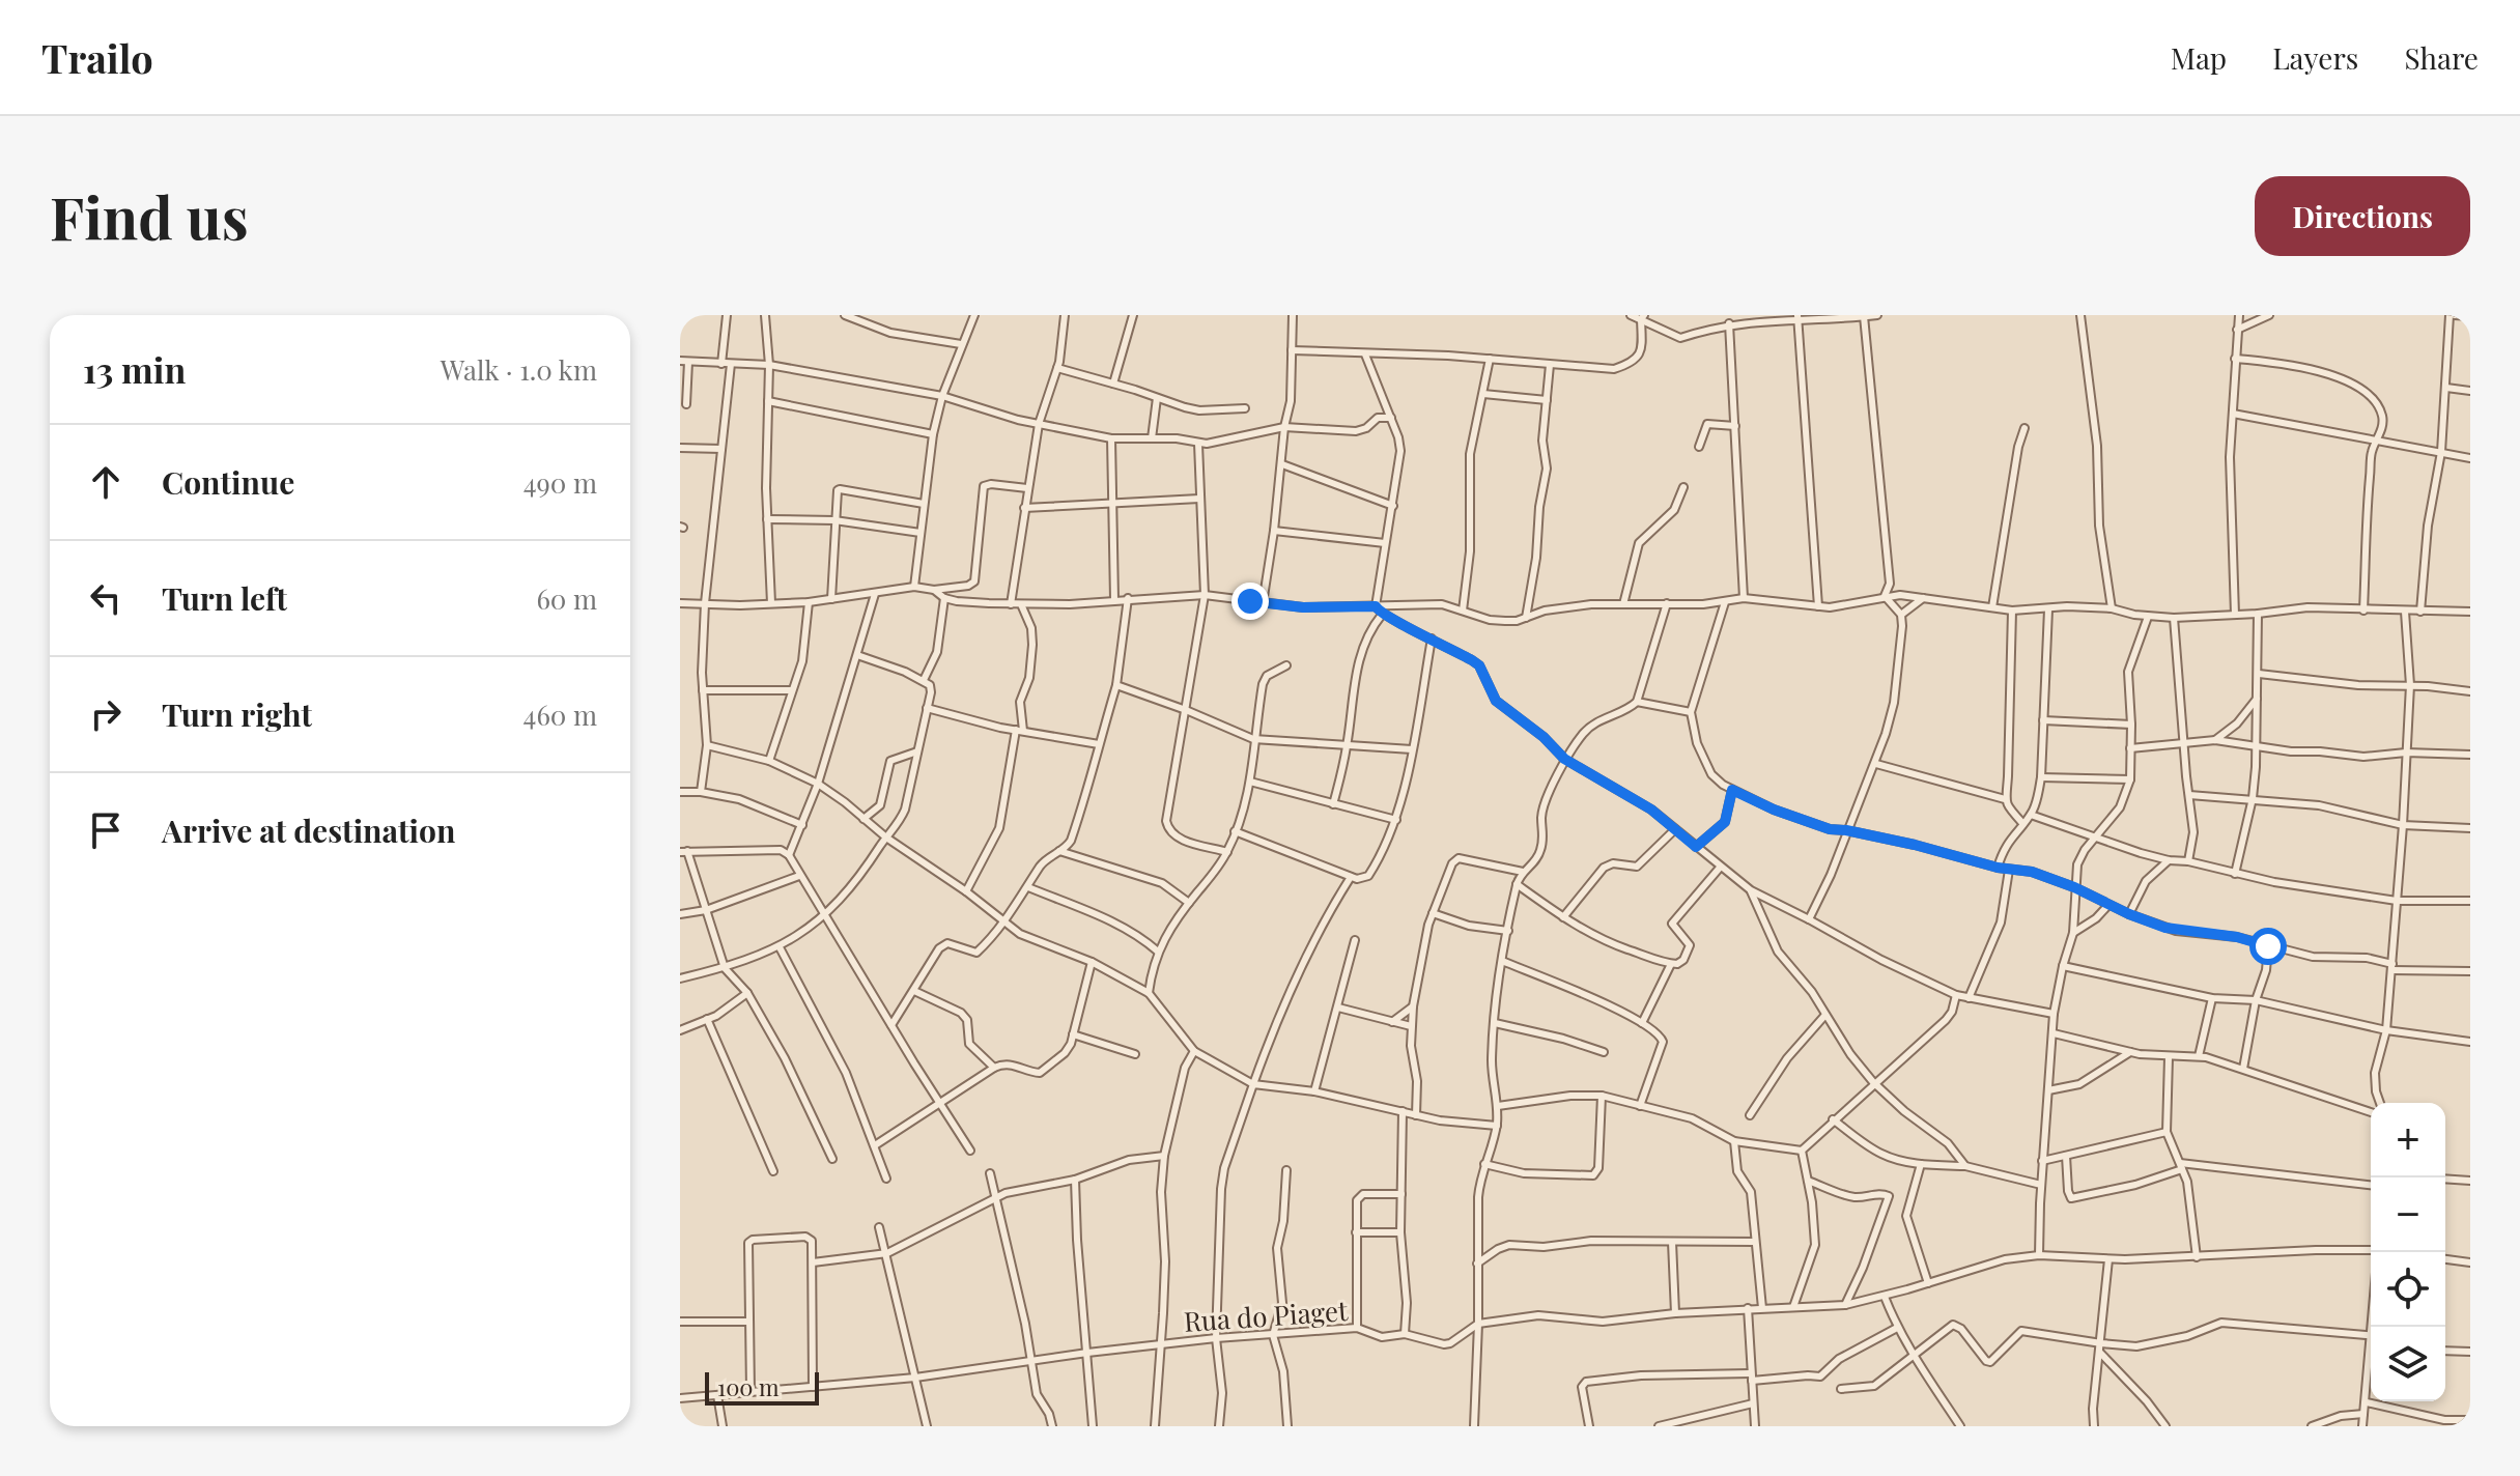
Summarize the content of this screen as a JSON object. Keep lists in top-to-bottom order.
{
  "streets": {
    "street": ["Rua do Piaget"]
  },
  "scale_bar": "100 m",
  "page": {
    "header": "Trailo",
    "nav": ["Map", "Layers", "Share"],
    "buttons": "Directions",
    "title": "Find us",
    "heading": ["13 min", "Walk · 1.0 km"],
    "list": [
      ["Continue", "490 m"],
      ["Turn left", "60 m"],
      ["Turn right", "460 m"],
      "Arrive at destination"
    ],
    "map_buttons": ["+", "−"],
    "scale": "100 m"
  }
}
